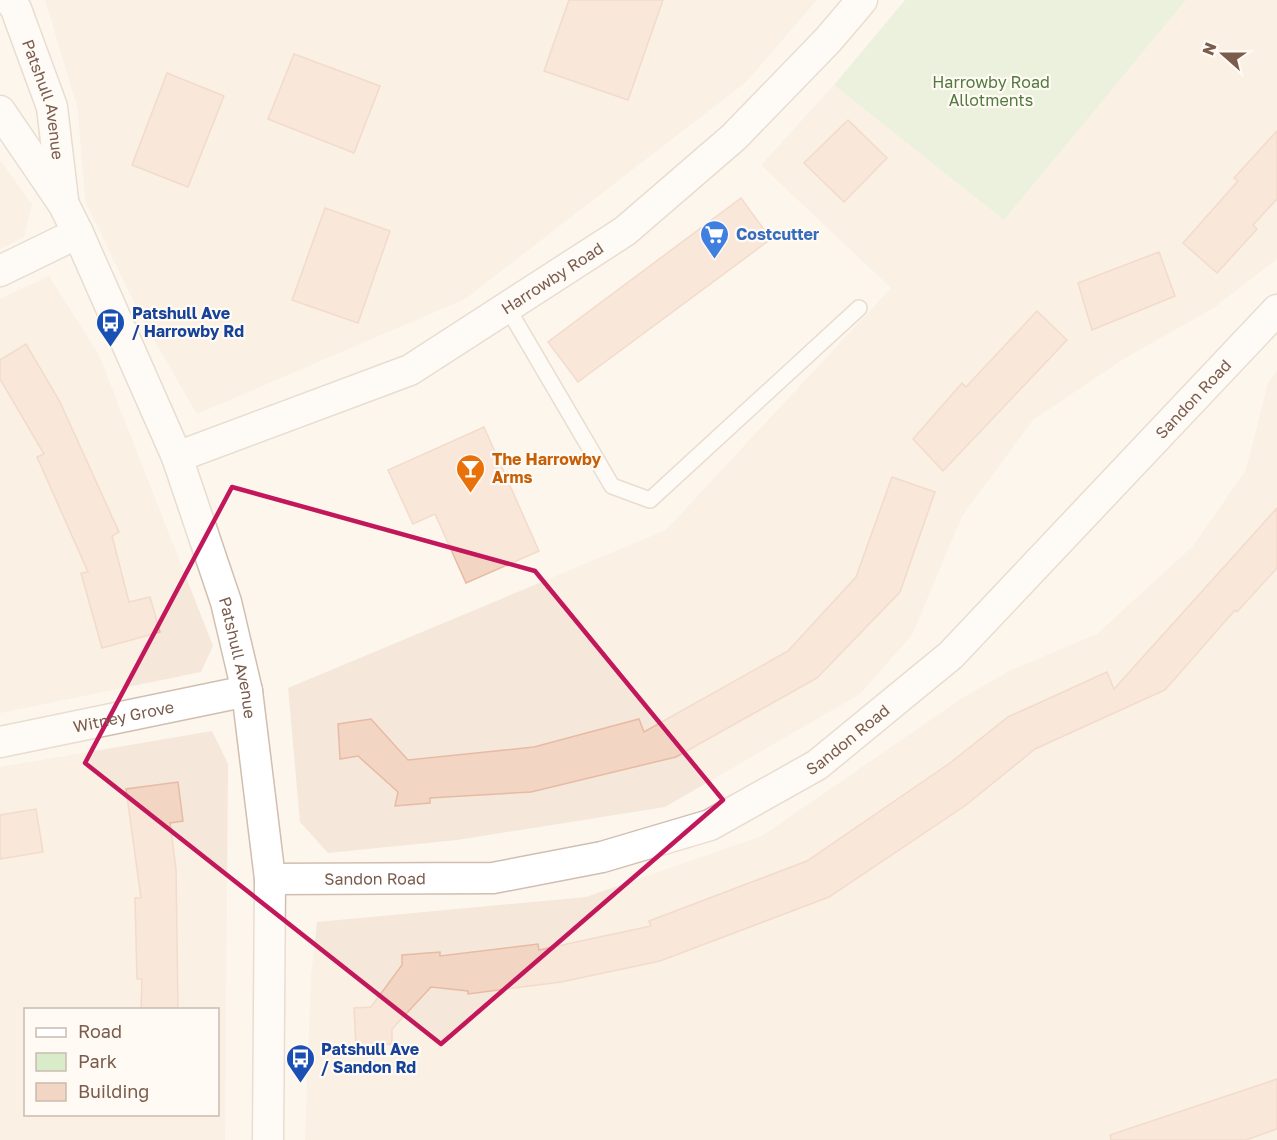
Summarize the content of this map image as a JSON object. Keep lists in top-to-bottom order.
{
  "streets": {
    "street": [
      "Patshull Avenue",
      "Harrowby Road",
      "Sandon Road",
      "Witney Grove"
    ]
  },
  "crossings": [
    ["Patshull Avenue", "Harrowby Road"],
    ["Patshull Avenue", "Sandon Road"],
    ["Patshull Avenue", "Witney Grove"]
  ],
  "parks": ["Harrowby Road Allotments"],
  "places": {
    "supermarket": ["Costcutter"],
    "bus stop": ["Patshull Ave / Harrowby Rd", "Patshull Ave / Sandon Rd"],
    "bar": ["The Harrowby Arms"]
  },
  "legend": ["Road", "Park", "Building"],
  "north": "left"
}
